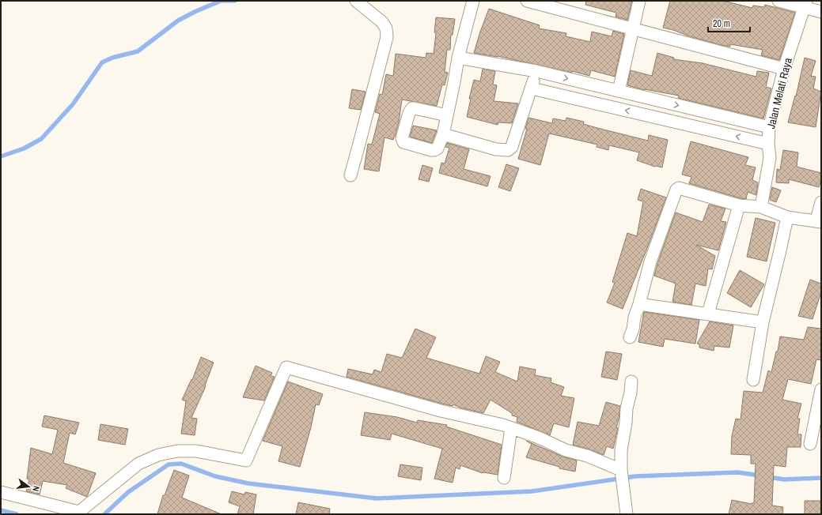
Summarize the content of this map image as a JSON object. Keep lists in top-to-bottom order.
{
  "streets": {
    "street": ["Jalan Melati Raya"]
  },
  "scale_bar": "20 m",
  "north": "right"
}
